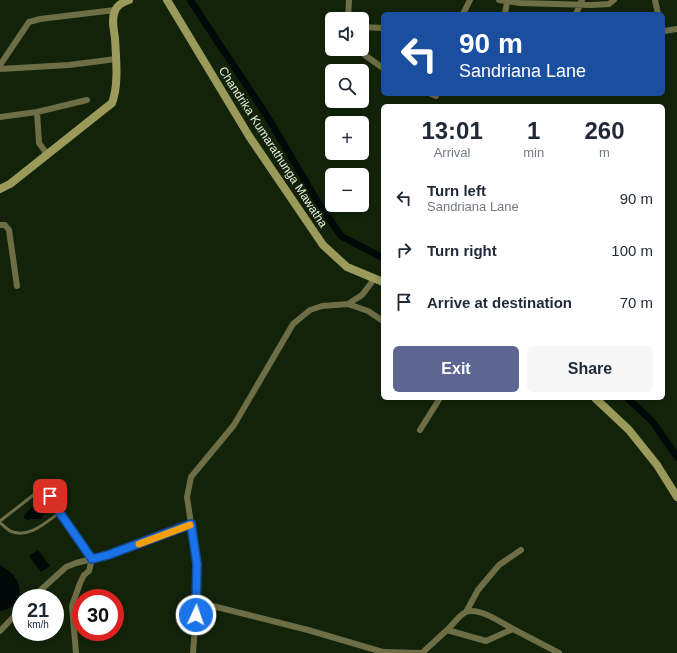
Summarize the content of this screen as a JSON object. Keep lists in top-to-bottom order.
{
  "streets": {
    "main road": ["Chandrika Kumarathunga Mawatha"]
  },
  "page": {
    "map_buttons": ["+", "−"],
    "turn": ["90 m", "Sandriana Lane"],
    "eta": [
      "13:01",
      "Arrival",
      "1",
      "min",
      "260",
      "m"
    ],
    "list": [
      {
        "name": "Turn left",
        "note": "Sandriana Lane",
        "value": "90 m"
      },
      {
        "name": "Turn right",
        "value": "100 m"
      },
      {
        "name": "Arrive at destination",
        "value": "70 m"
      }
    ],
    "buttons": ["Exit", "Share"],
    "speed": "21 km/h",
    "limit": "30"
  }
}
